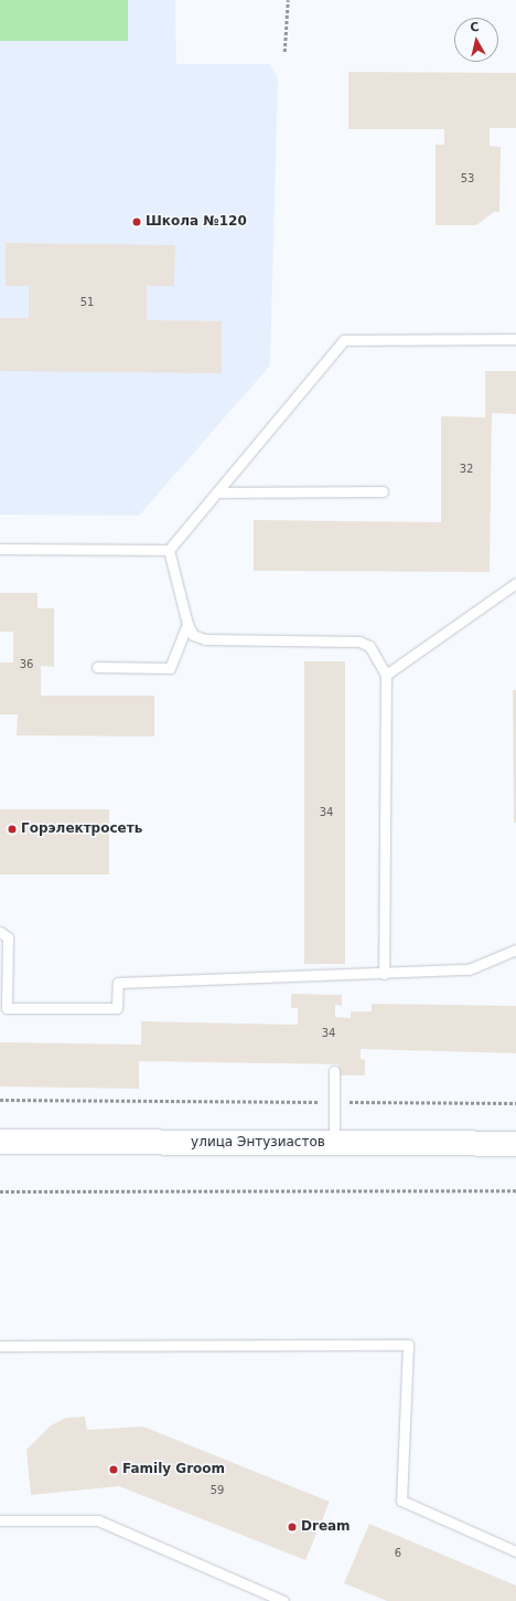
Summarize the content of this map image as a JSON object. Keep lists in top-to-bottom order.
{
  "streets": {
    "street": ["улица Энтузиастов"]
  },
  "places": [
    "Школа №120",
    "Горэлектросеть",
    "Family Groom",
    "Dream"
  ],
  "house_numbers": [
    "53",
    "51",
    "32",
    "36",
    "34",
    "34",
    "59",
    "6"
  ],
  "north": "top"
}
